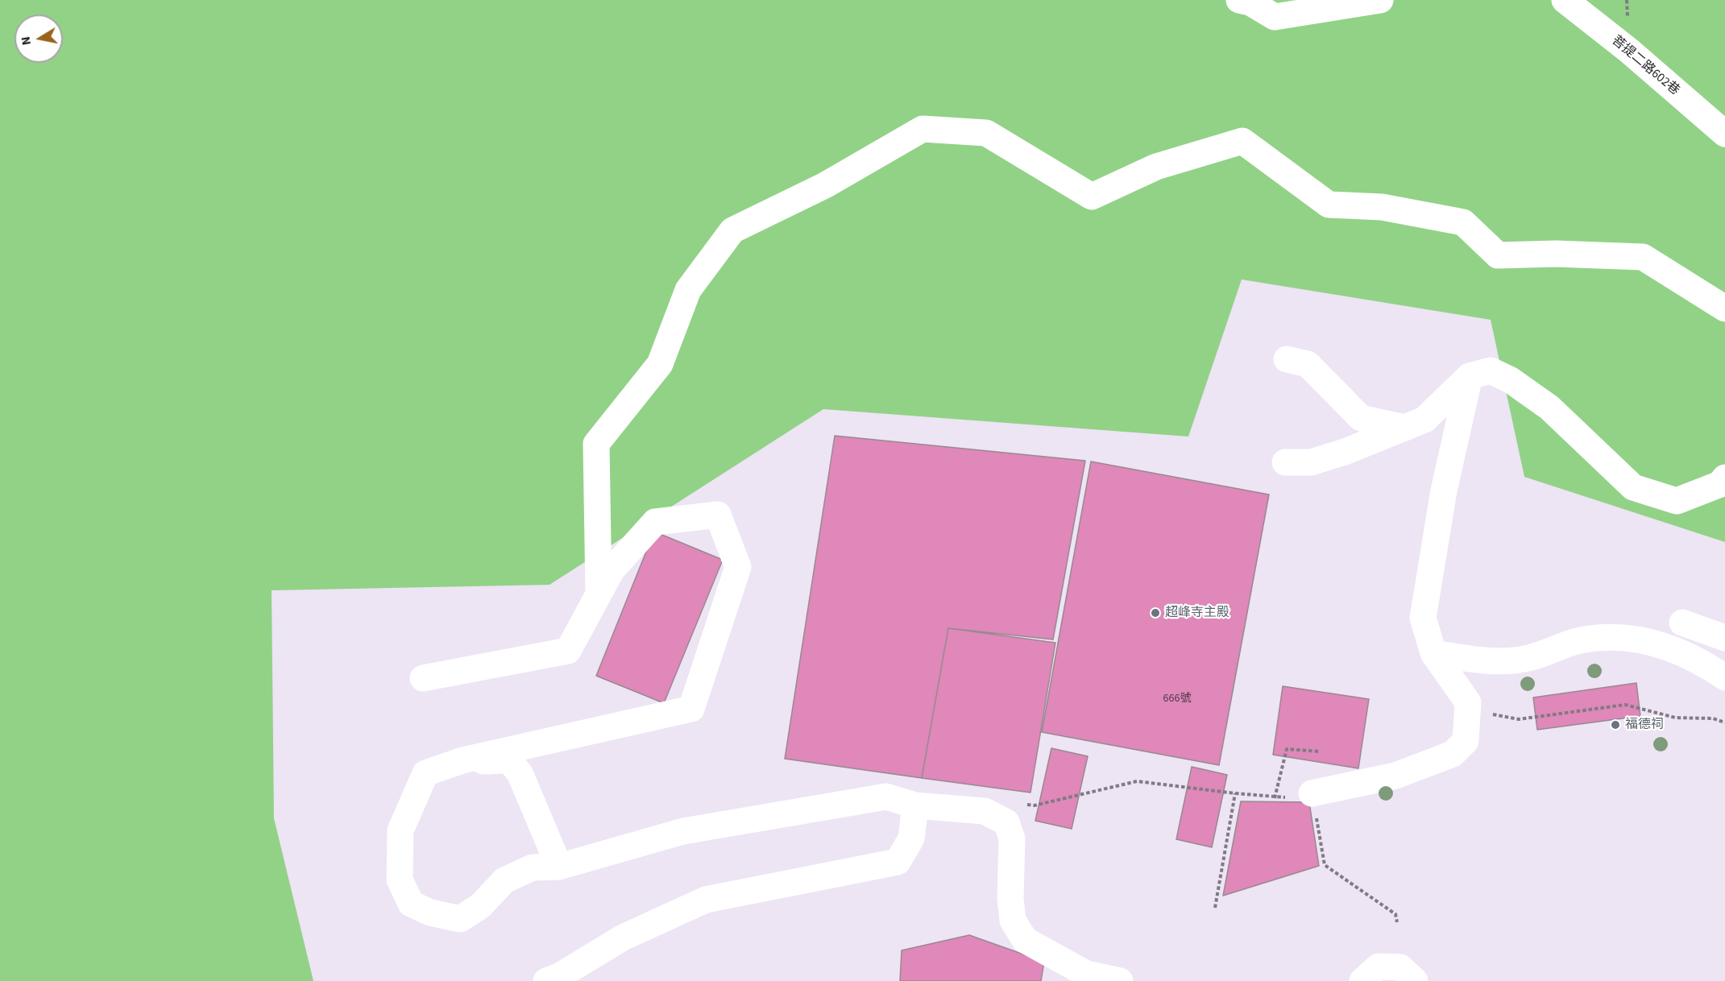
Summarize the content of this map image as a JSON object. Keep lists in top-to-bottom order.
{
  "streets": {
    "street": ["菩提二路602巷"]
  },
  "places": ["超峰寺主殿", "福德祠"],
  "house_numbers": ["666號"],
  "north": "left"
}
